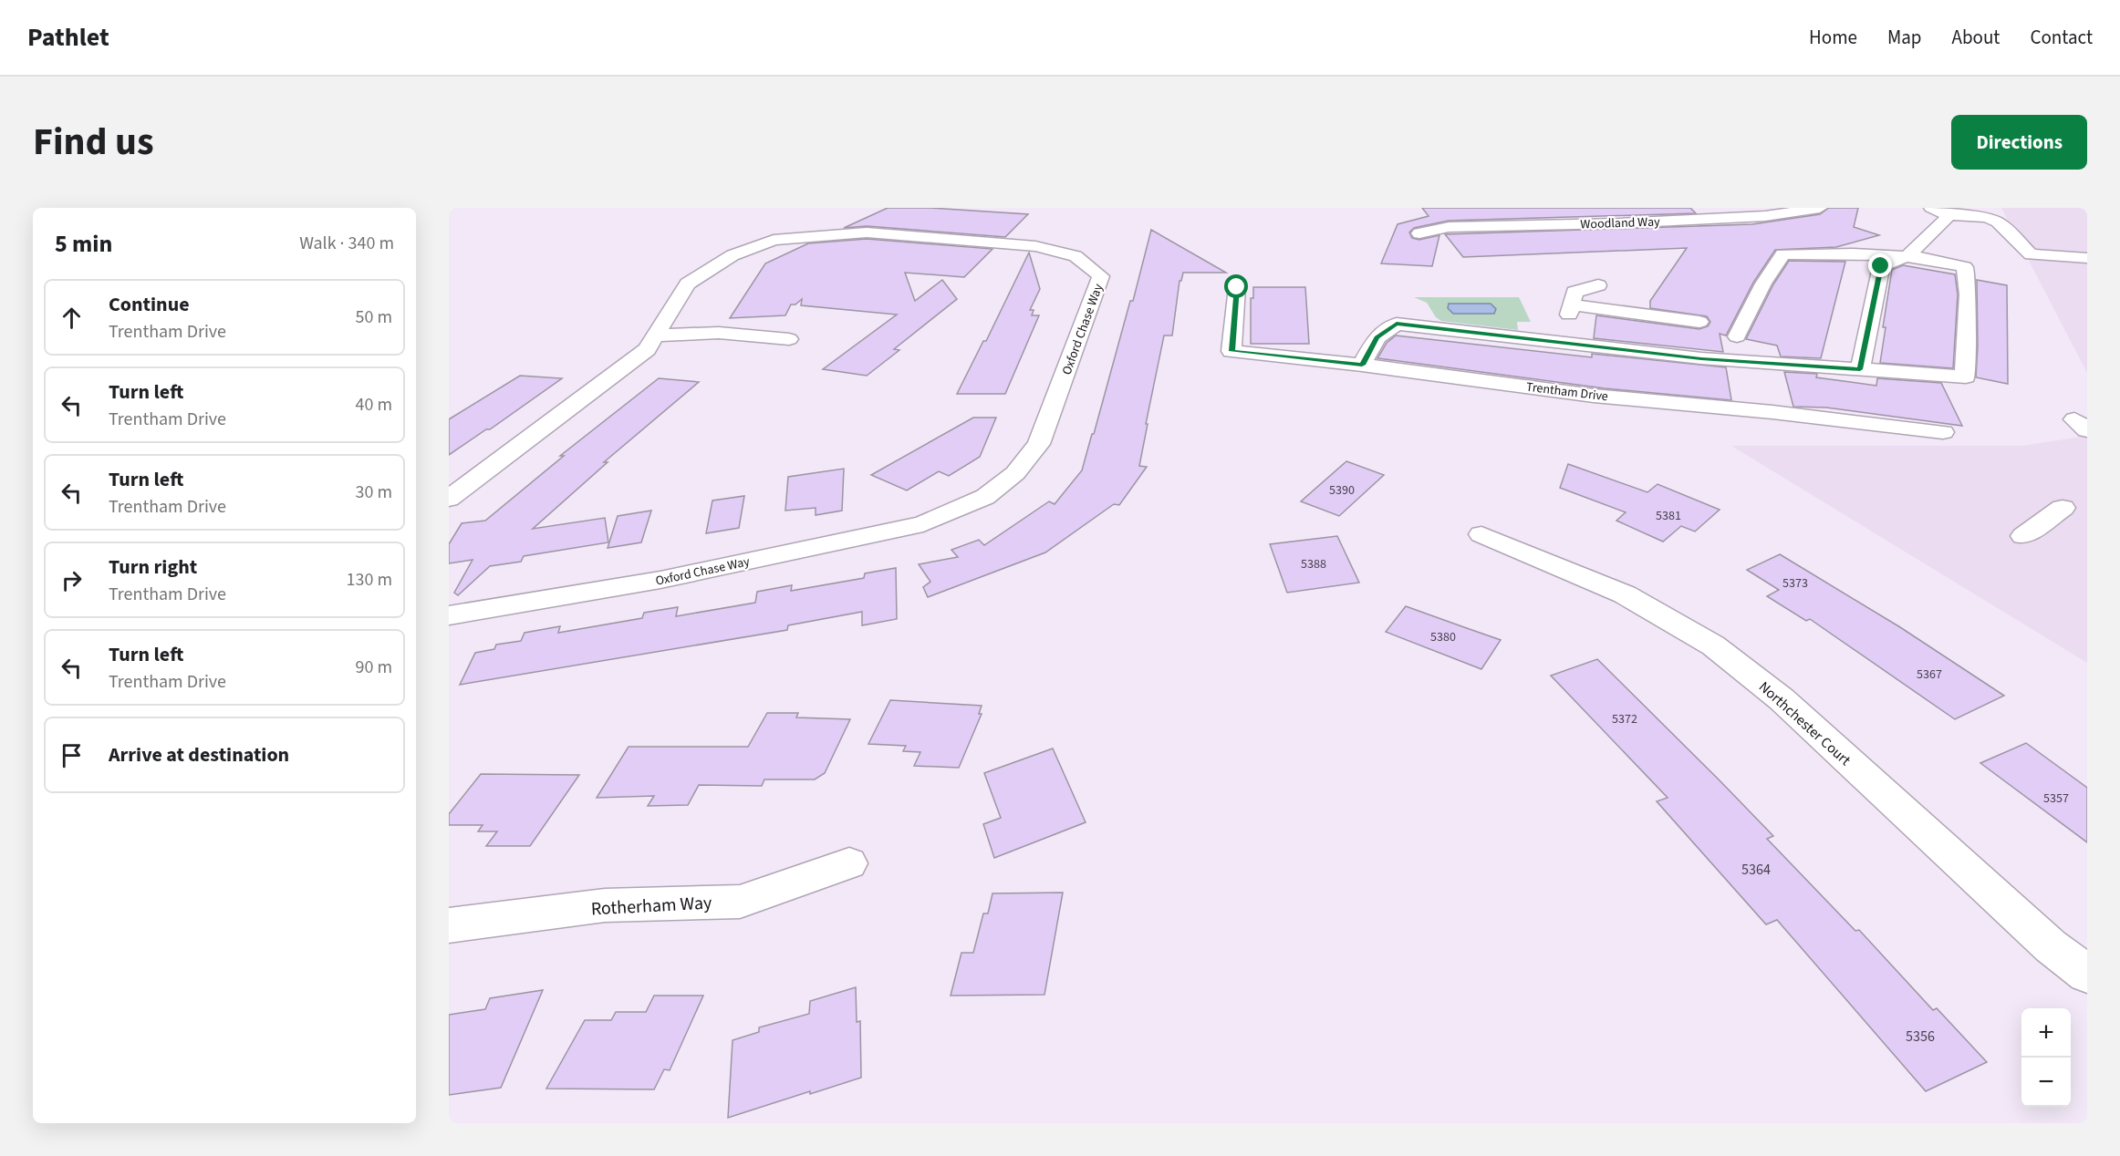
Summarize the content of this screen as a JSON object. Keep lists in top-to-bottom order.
{
  "streets": {
    "street": [
      "Woodland Way",
      "Oxford Chase Way",
      "Trentham Drive",
      "Northchester Court",
      "Rotherham Way"
    ]
  },
  "house_numbers": [
    "5390",
    "5381",
    "5388",
    "5373",
    "5380",
    "5367",
    "5372",
    "5357",
    "5364",
    "5356"
  ],
  "page": {
    "header": "Pathlet",
    "nav": [
      "Home",
      "Map",
      "About",
      "Contact"
    ],
    "title": "Find us",
    "buttons": "Directions",
    "heading": ["5 min", "Walk · 340 m"],
    "list": [
      ["Continue", "Trentham Drive", "50 m"],
      ["Turn left", "Trentham Drive", "40 m"],
      ["Turn left", "Trentham Drive", "30 m"],
      ["Turn right", "Trentham Drive", "130 m"],
      ["Turn left", "Trentham Drive", "90 m"],
      "Arrive at destination"
    ],
    "map_buttons": ["+", "−"]
  }
}
